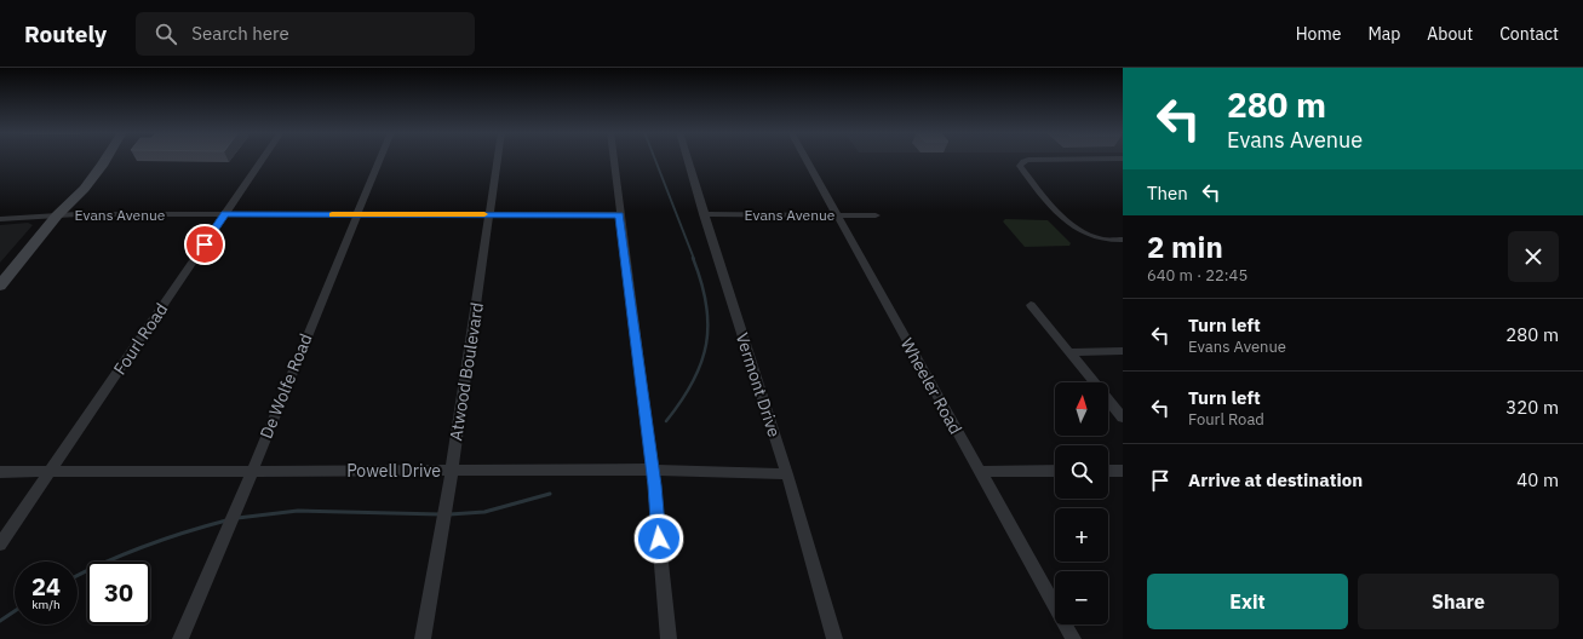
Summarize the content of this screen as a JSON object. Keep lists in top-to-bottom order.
{
  "streets": {
    "street": [
      "Evans Avenue",
      "Fourl Road",
      "Atwood Boulevard",
      "Vermont Drive",
      "De Wolfe Road",
      "Wheeler Road",
      "Powell Drive"
    ]
  },
  "crossings": [
    ["Evans Avenue", "Fourl Road"],
    ["Evans Avenue", "Atwood Boulevard"],
    ["Evans Avenue", "Vermont Drive"],
    ["Evans Avenue", "De Wolfe Road"],
    ["Evans Avenue", "Wheeler Road"],
    ["Fourl Road", "Powell Drive"],
    ["Atwood Boulevard", "Powell Drive"],
    ["Vermont Drive", "Powell Drive"],
    ["De Wolfe Road", "Powell Drive"]
  ],
  "north": "top",
  "page": {
    "header": "Routely",
    "search": "Search here",
    "nav": [
      "Home",
      "Map",
      "About",
      "Contact"
    ],
    "turn": ["280 m", "Evans Avenue"],
    "then": "Then",
    "heading": ["2 min", "640 m · 22:45"],
    "list": [
      {
        "name": "Turn left",
        "note": "Evans Avenue",
        "value": "280 m"
      },
      {
        "name": "Turn left",
        "note": "Fourl Road",
        "value": "320 m"
      },
      {
        "name": "Arrive at destination",
        "value": "40 m"
      }
    ],
    "map_buttons": ["+", "−"],
    "speed": "24 km/h",
    "limit": "30",
    "buttons": ["Exit", "Share"]
  }
}
